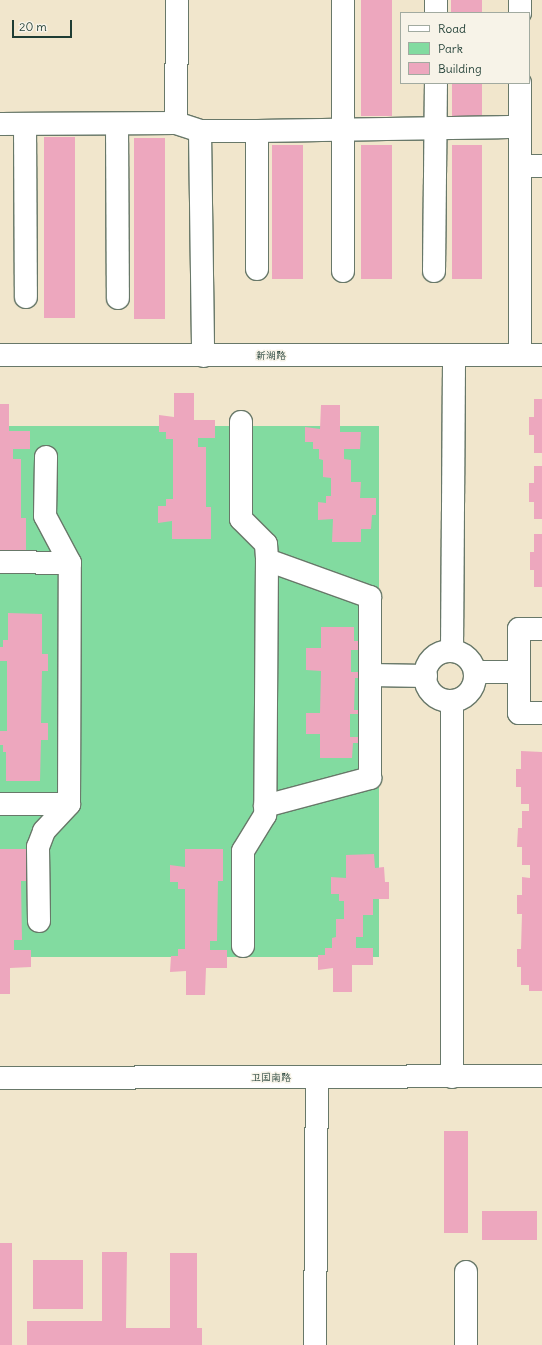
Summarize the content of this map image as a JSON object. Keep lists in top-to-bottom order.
{
  "streets": {
    "street": ["新湖路", "卫国南路"]
  },
  "legend": ["Road", "Park", "Building"],
  "scale_bar": "20 m"
}
